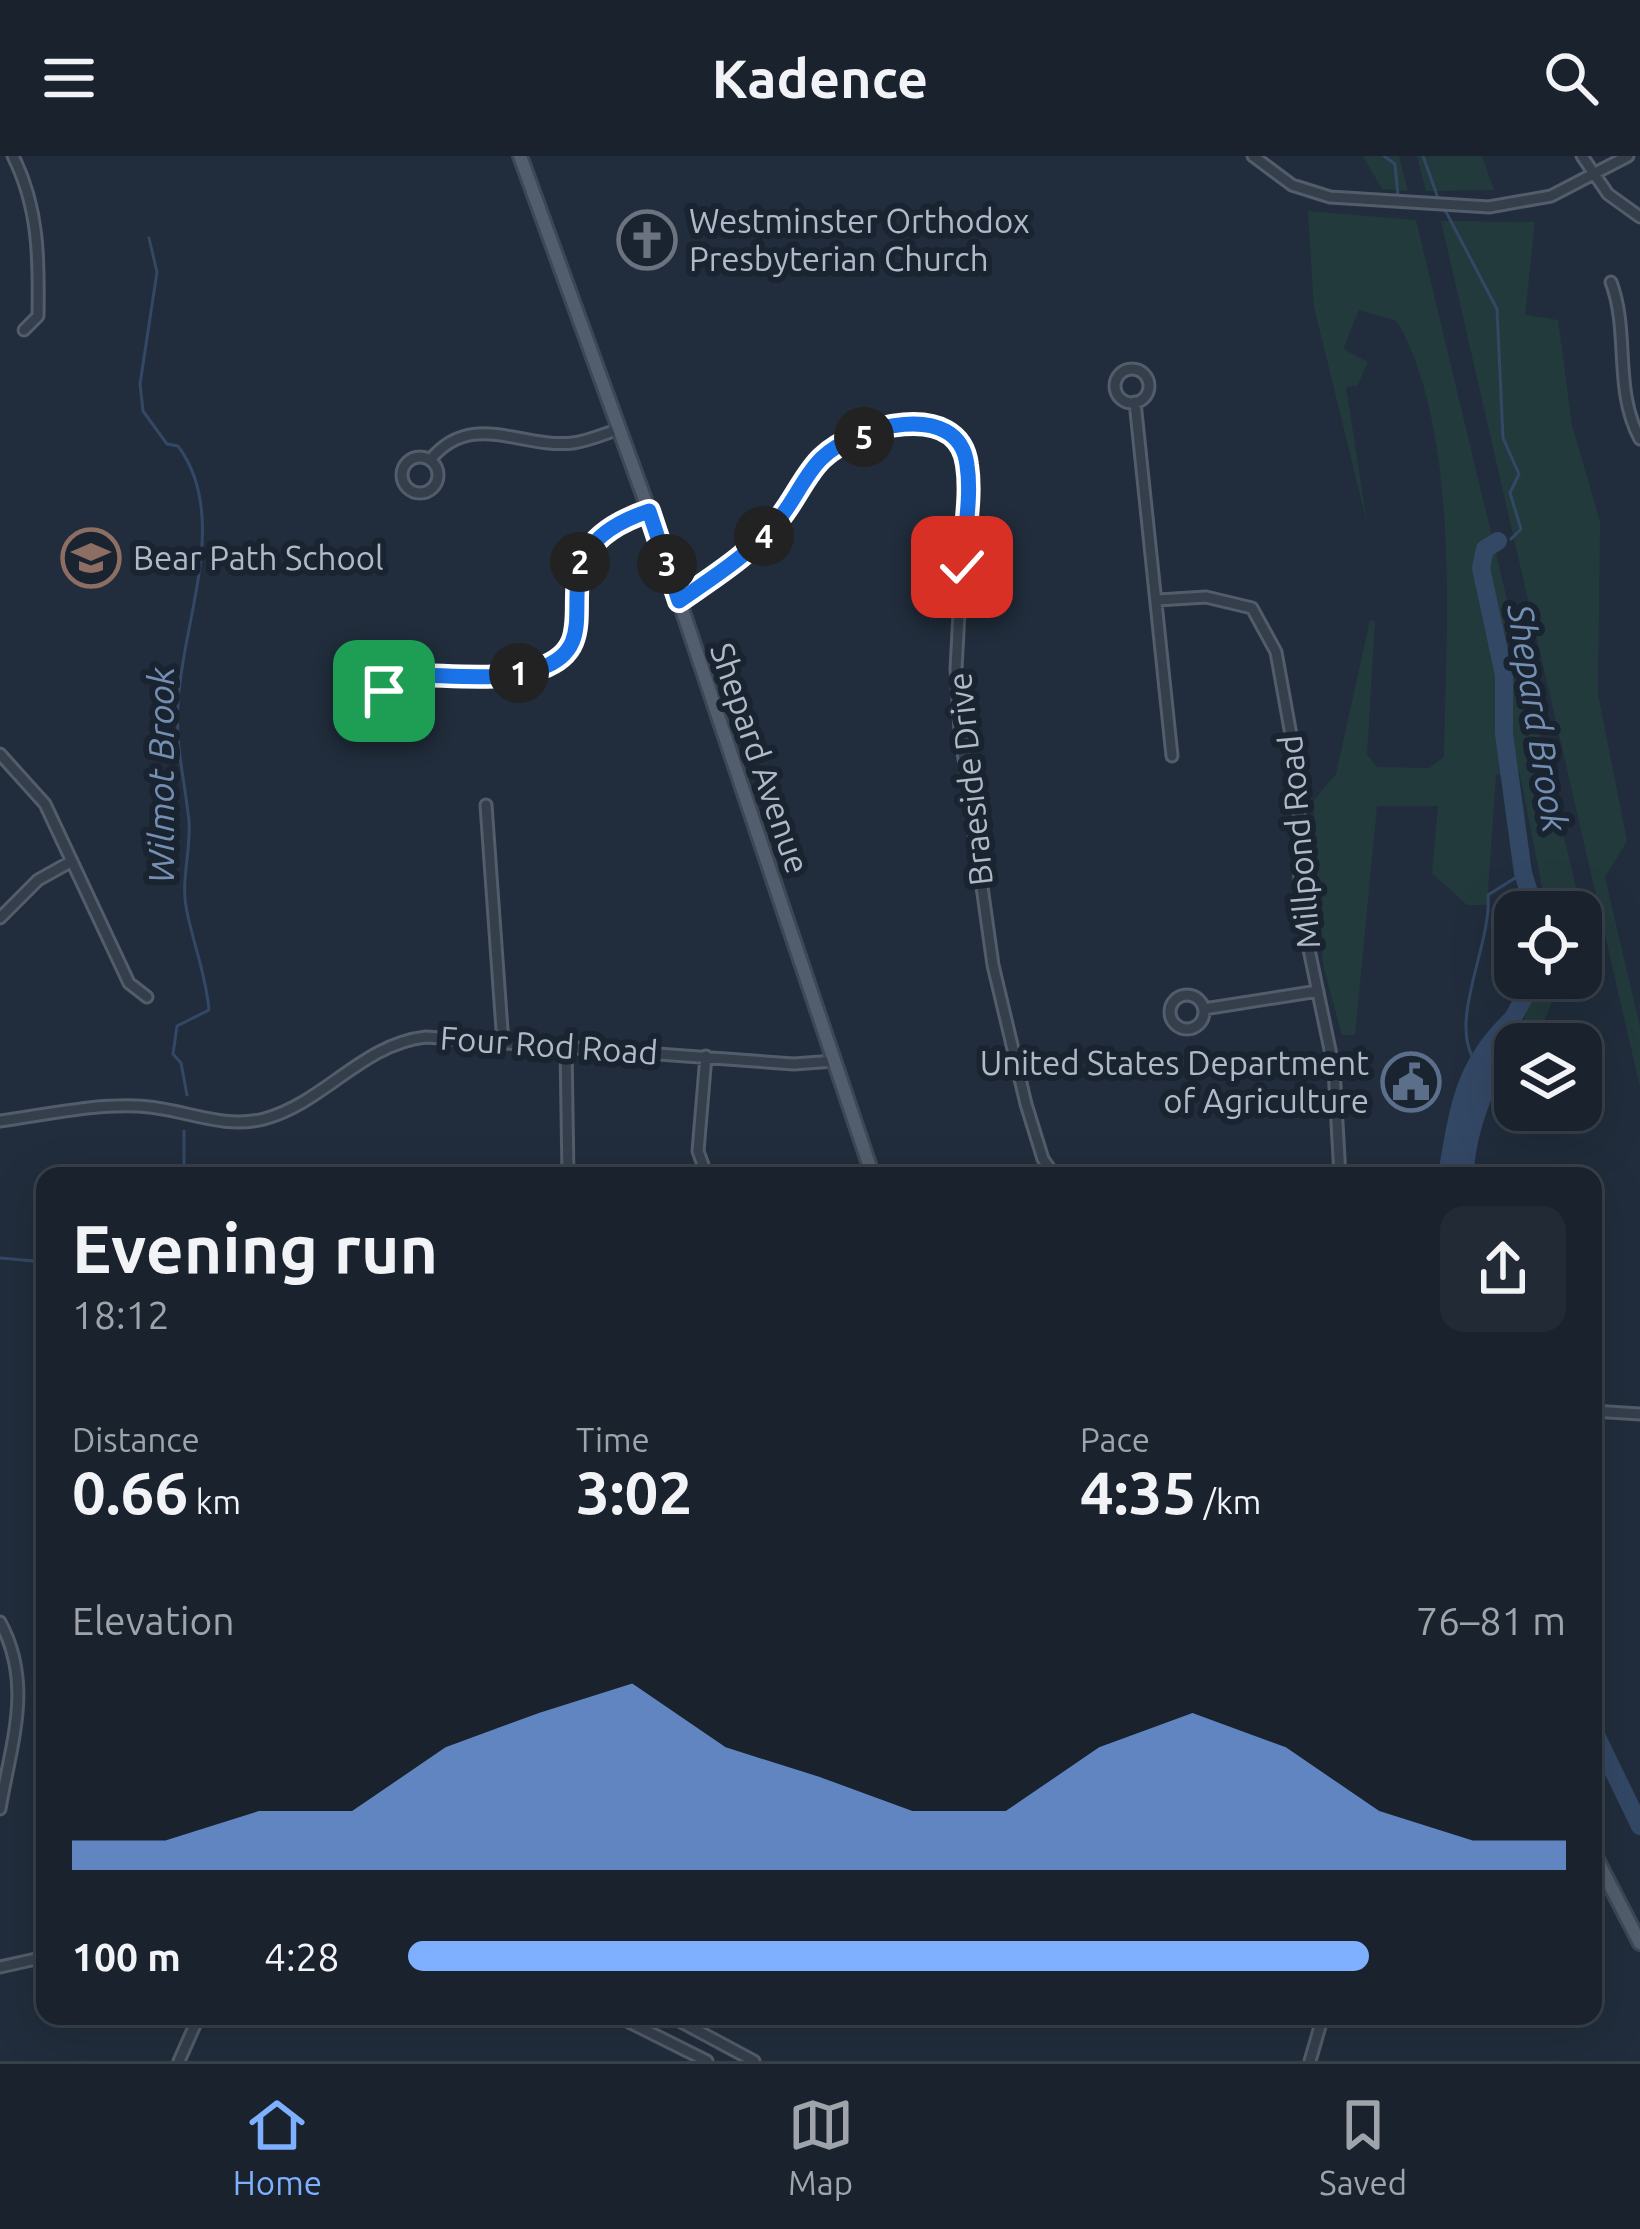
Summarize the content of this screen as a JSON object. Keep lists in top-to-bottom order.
{
  "streets": {
    "main road": ["Shepard Avenue"],
    "street": ["Braeside Drive", "Millpond Road", "Four Rod Road"]
  },
  "crossings": [
    ["Shepard Avenue", "Braeside Drive"],
    ["Shepard Avenue", "Four Rod Road"]
  ],
  "water": ["Shepard Brook", "Wilmot Brook"],
  "places": {
    "church": ["Westminster Orthodox Presbyterian Church"],
    "school or university": ["Bear Path School"],
    "public building": ["United States Department of Agriculture"]
  },
  "page": {
    "header": "Kadence",
    "pins": [
      "5",
      "4",
      "2",
      "3",
      "1"
    ],
    "heading": ["Evening run", "18:12"],
    "stats": [
      ["Distance", "0.66 km"],
      ["Time", "3:02"],
      ["Pace", "4:35 /km"]
    ],
    "chart": ["Elevation", "76–81 m"],
    "list": [
      {
        "name": "100 m",
        "note": "4:28"
      }
    ],
    "tabs": ["Home", "Map", "Saved"]
  }
}
